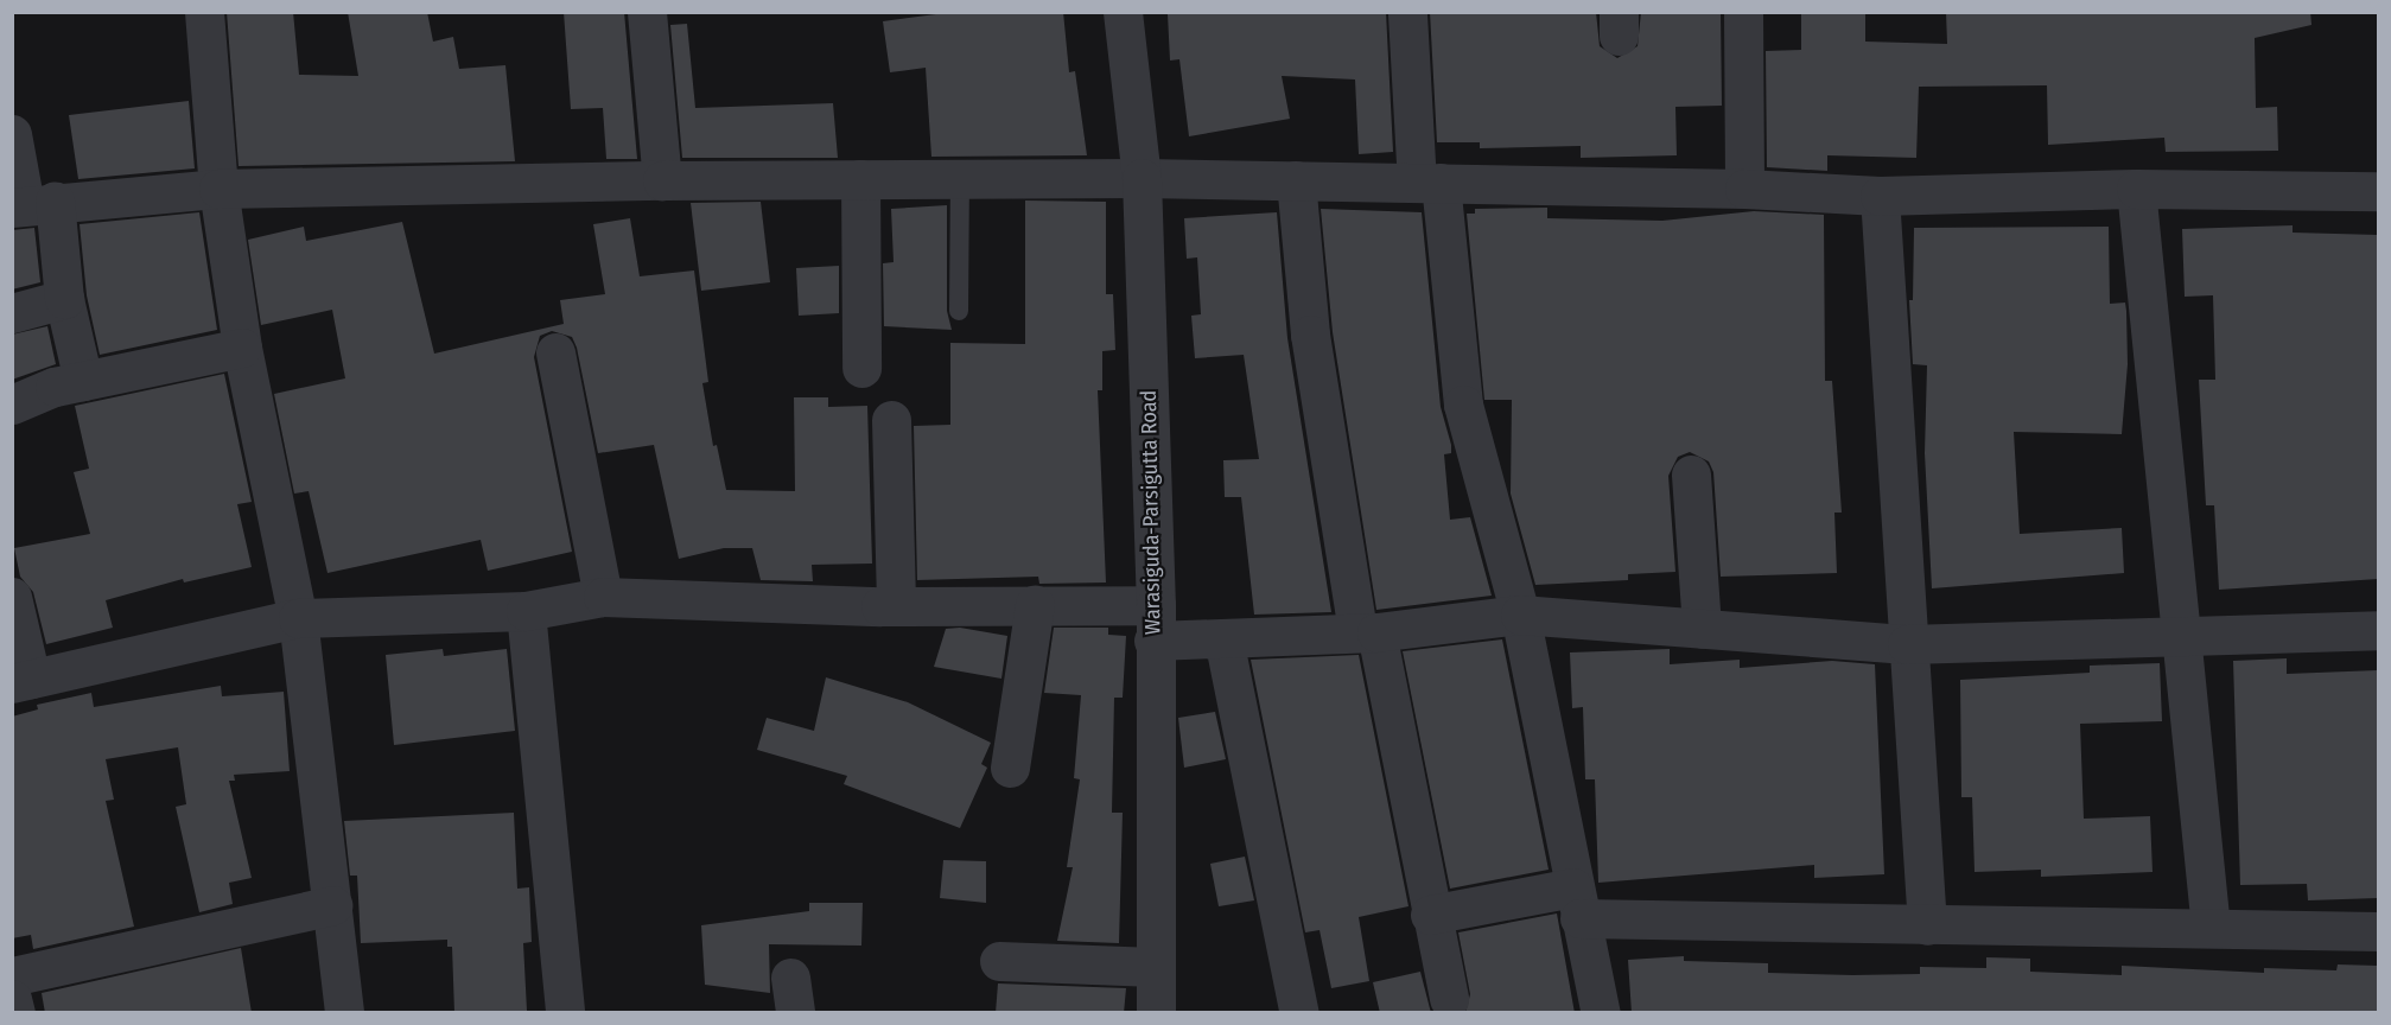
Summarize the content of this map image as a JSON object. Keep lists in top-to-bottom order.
{
  "streets": {
    "street": ["Warasiguda-Parsigutta Road"]
  }
}
